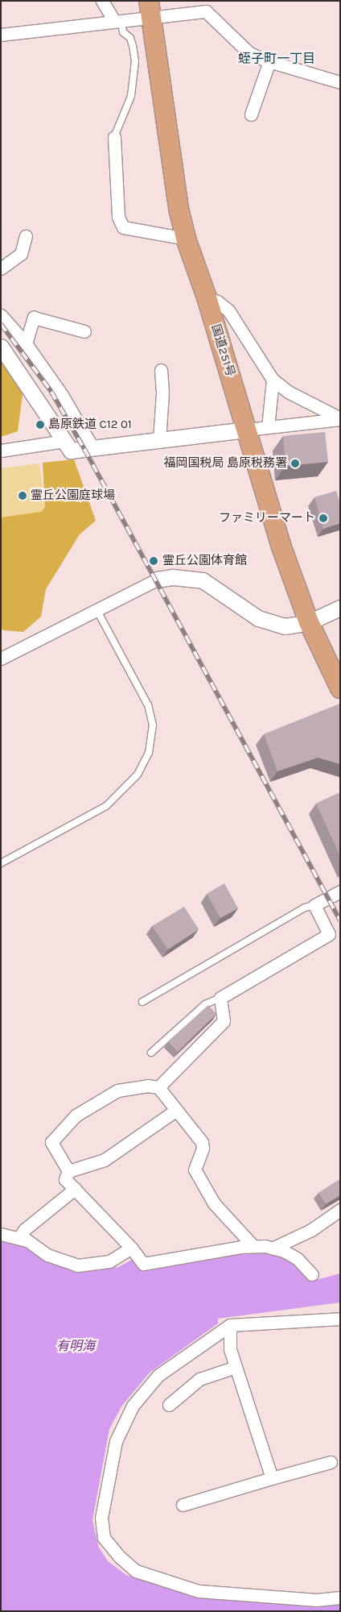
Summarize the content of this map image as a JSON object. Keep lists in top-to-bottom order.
{
  "streets": {
    "highway": ["国道251号"]
  },
  "districts": ["蛭子町一丁目"],
  "water": ["有明海"],
  "places": [
    "島原鉄道 C12 01",
    "福岡国税局 島原税務署",
    "霊丘公園庭球場",
    "ファミリーマート",
    "霊丘公園体育館"
  ]
}
